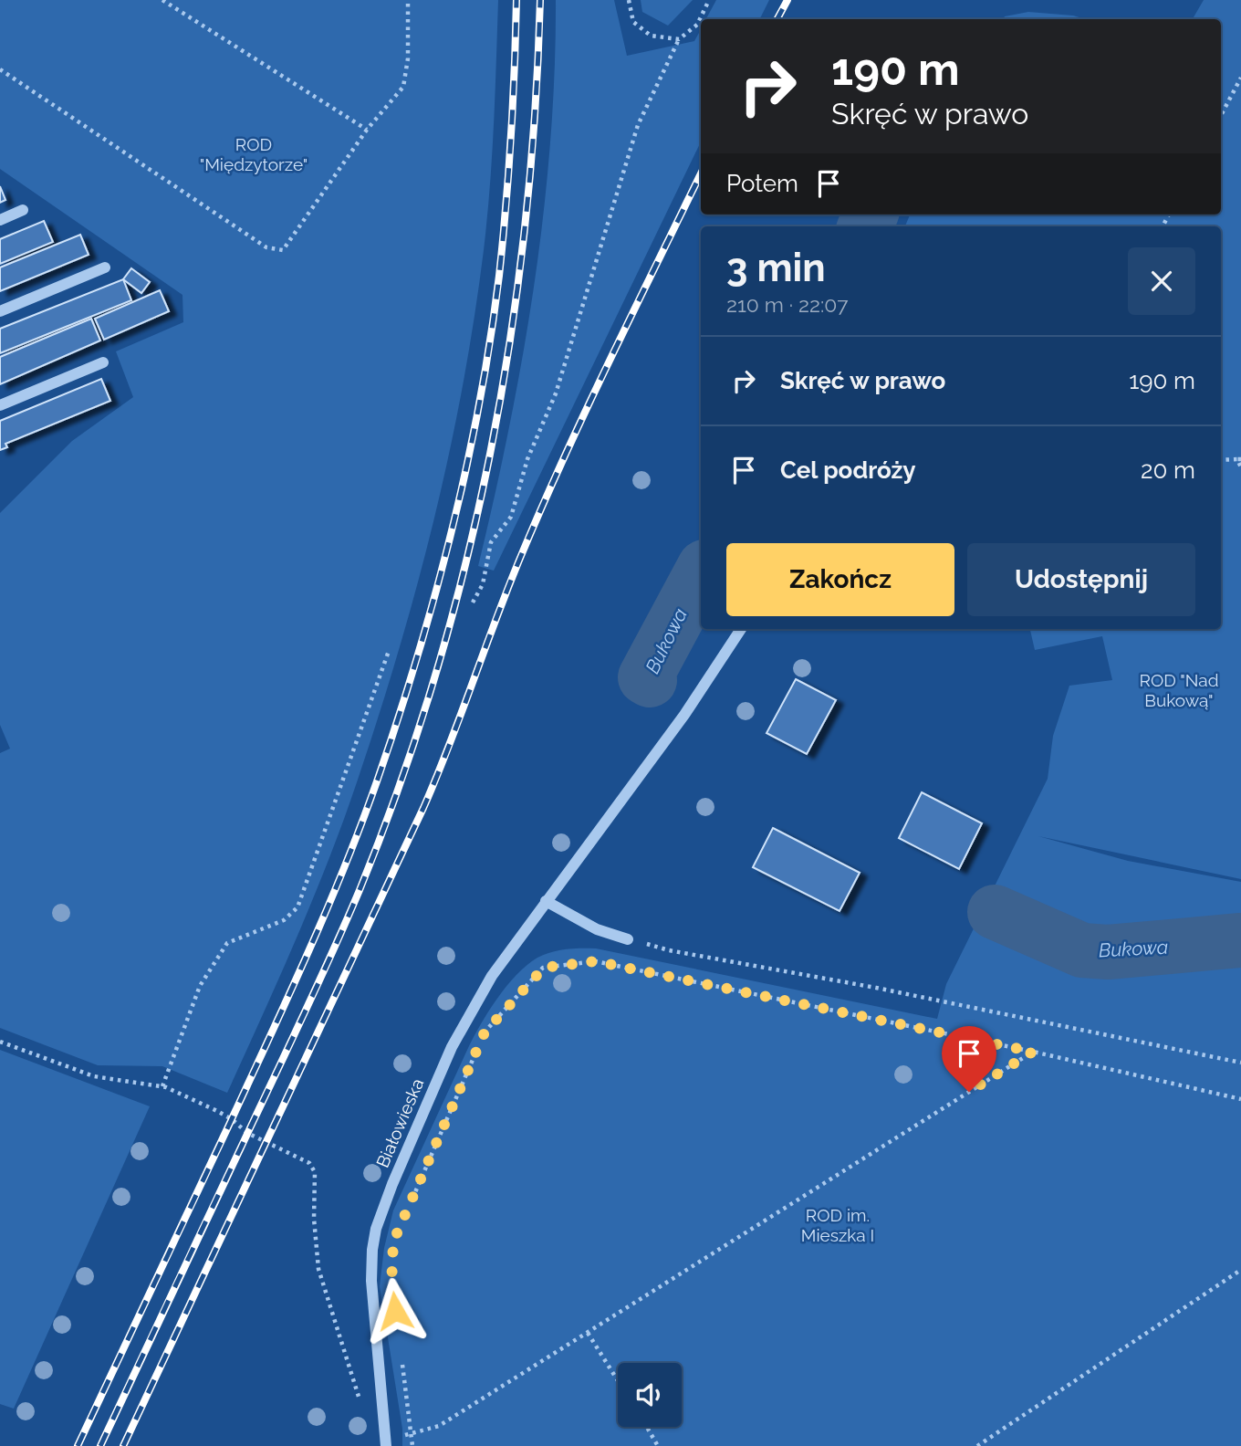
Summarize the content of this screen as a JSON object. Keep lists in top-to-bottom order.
{
  "streets": {
    "street": ["Białowieska"]
  },
  "water": ["Bukowa"],
  "parks": ["ROD \"Międzytorze\"", "ROD \"Nad Bukową\"", "ROD im. Mieszka I"],
  "page": {
    "turn": ["190 m", "Skręć w prawo"],
    "then": "Potem",
    "heading": ["3 min", "210 m · 22:07"],
    "list": [
      {
        "name": "Skręć w prawo",
        "value": "190 m"
      },
      {
        "name": "Cel podróży",
        "value": "20 m"
      }
    ],
    "buttons": ["Zakończ", "Udostępnij"]
  }
}
